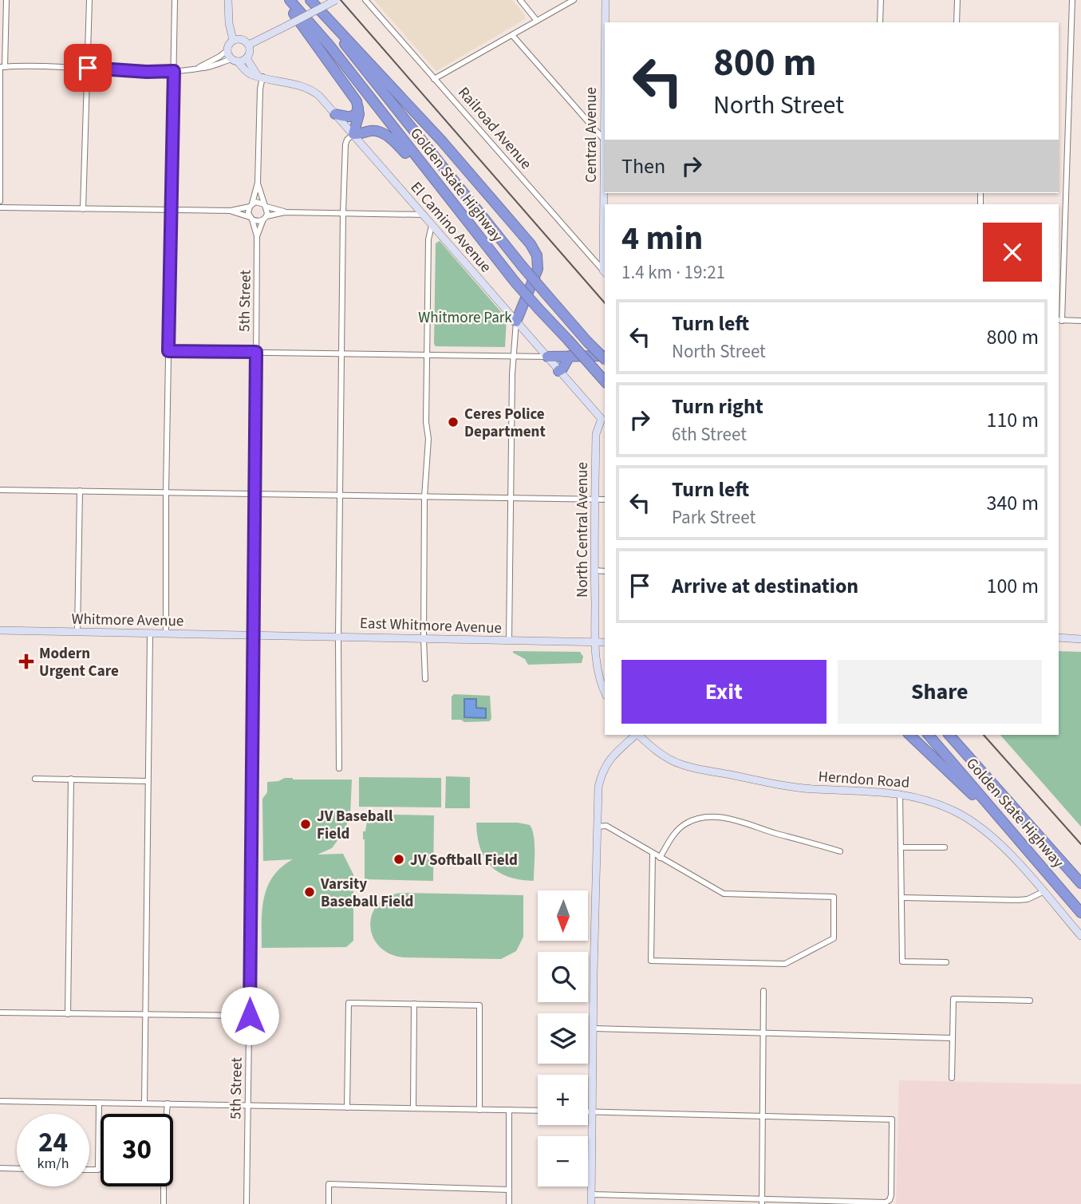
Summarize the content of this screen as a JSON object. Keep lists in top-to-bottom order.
{
  "streets": {
    "highway": ["Golden State Highway"],
    "street": [
      "Railroad Avenue",
      "Central Avenue",
      "El Camino Avenue",
      "5th Street",
      "North Central Avenue",
      "Whitmore Avenue",
      "East Whitmore Avenue",
      "Herndon Road"
    ]
  },
  "crossings": [
    ["Railroad Avenue", "Central Avenue"],
    ["El Camino Avenue", "North Central Avenue"],
    ["5th Street", "Whitmore Avenue"],
    ["5th Street", "East Whitmore Avenue"],
    ["North Central Avenue", "East Whitmore Avenue"],
    ["Whitmore Avenue", "East Whitmore Avenue"]
  ],
  "parks": ["Whitmore Park"],
  "places": {
    "other": [
      "Ceres Police Department",
      "JV Baseball Field",
      "JV Softball Field",
      "Varsity Baseball Field"
    ],
    "health": ["Modern Urgent Care"]
  },
  "north": "bottom",
  "page": {
    "turn": ["800 m", "North Street"],
    "then": "Then",
    "heading": ["4 min", "1.4 km · 19:21"],
    "list": [
      {
        "name": "Turn left",
        "note": "North Street",
        "value": "800 m"
      },
      {
        "name": "Turn right",
        "note": "6th Street",
        "value": "110 m"
      },
      {
        "name": "Turn left",
        "note": "Park Street",
        "value": "340 m"
      },
      {
        "name": "Arrive at destination",
        "value": "100 m"
      }
    ],
    "buttons": ["Exit", "Share"],
    "map_buttons": ["+", "−"],
    "speed": "24 km/h",
    "limit": "30"
  }
}
